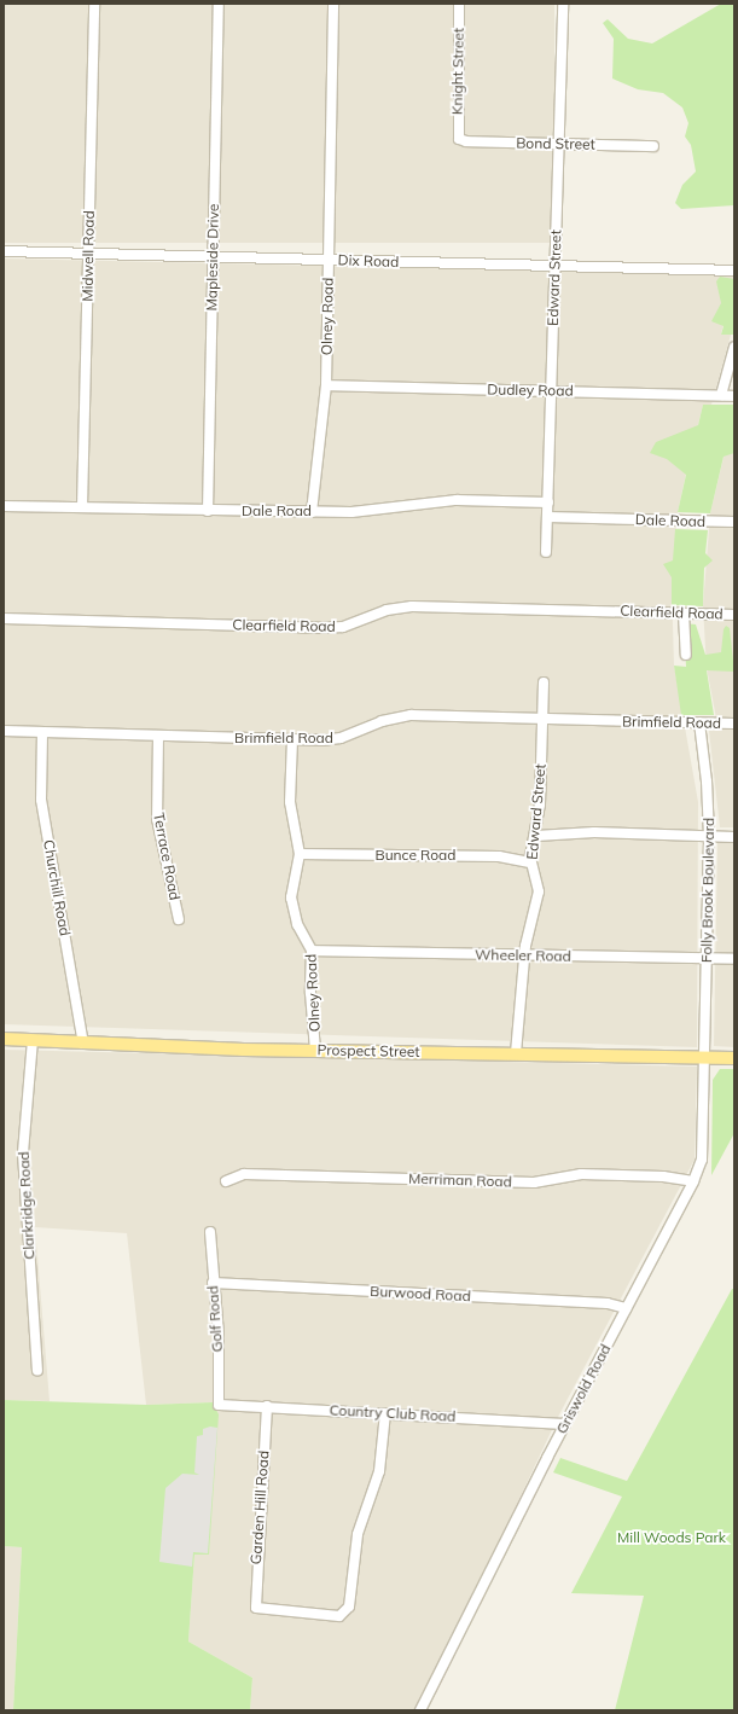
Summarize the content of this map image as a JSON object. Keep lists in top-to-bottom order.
{
  "streets": {
    "main road": ["Prospect Street"],
    "street": [
      "Knight Street",
      "Bond Street",
      "Midwell Road",
      "Mapleside Drive",
      "Dix Road",
      "Edward Street",
      "Olney Road",
      "Dudley Road",
      "Dale Road",
      "Clearfield Road",
      "Brimfield Road",
      "Bunce Road",
      "Terrace Road",
      "Churchill Road",
      "Folly Brook Boulevard",
      "Wheeler Road",
      "Merriman Road",
      "Clarkridge Road",
      "Burwood Road",
      "Golf Road",
      "Griswold Road",
      "Country Club Road",
      "Garden Hill Road"
    ]
  },
  "crossings": [
    ["Knight Street", "Bond Street"],
    ["Bond Street", "Edward Street"],
    ["Midwell Road", "Dix Road"],
    ["Midwell Road", "Dale Road"],
    ["Mapleside Drive", "Dix Road"],
    ["Mapleside Drive", "Dale Road"],
    ["Dix Road", "Edward Street"],
    ["Dix Road", "Olney Road"],
    ["Edward Street", "Dudley Road"],
    ["Edward Street", "Dale Road"],
    ["Edward Street", "Brimfield Road"],
    ["Edward Street", "Bunce Road"],
    ["Edward Street", "Wheeler Road"],
    ["Edward Street", "Prospect Street"],
    ["Olney Road", "Dudley Road"],
    ["Olney Road", "Dale Road"],
    ["Olney Road", "Brimfield Road"],
    ["Olney Road", "Bunce Road"],
    ["Olney Road", "Wheeler Road"],
    ["Olney Road", "Prospect Street"],
    ["Brimfield Road", "Terrace Road"],
    ["Brimfield Road", "Churchill Road"],
    ["Brimfield Road", "Folly Brook Boulevard"],
    ["Churchill Road", "Prospect Street"],
    ["Folly Brook Boulevard", "Wheeler Road"],
    ["Folly Brook Boulevard", "Prospect Street"],
    ["Folly Brook Boulevard", "Griswold Road"],
    ["Prospect Street", "Clarkridge Road"],
    ["Prospect Street", "Griswold Road"],
    ["Merriman Road", "Griswold Road"],
    ["Burwood Road", "Golf Road"],
    ["Burwood Road", "Griswold Road"],
    ["Golf Road", "Country Club Road"],
    ["Griswold Road", "Country Club Road"],
    ["Country Club Road", "Garden Hill Road"]
  ],
  "parks": ["Mill Woods Park"]
}
